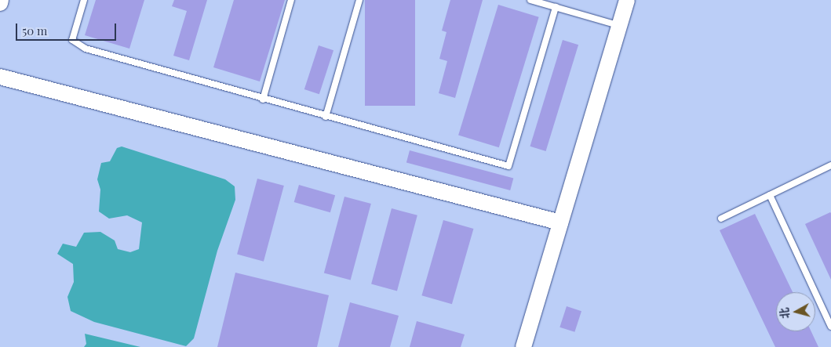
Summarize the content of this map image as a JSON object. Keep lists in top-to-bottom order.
{
  "scale_bar": "50 m",
  "north": "left"
}
